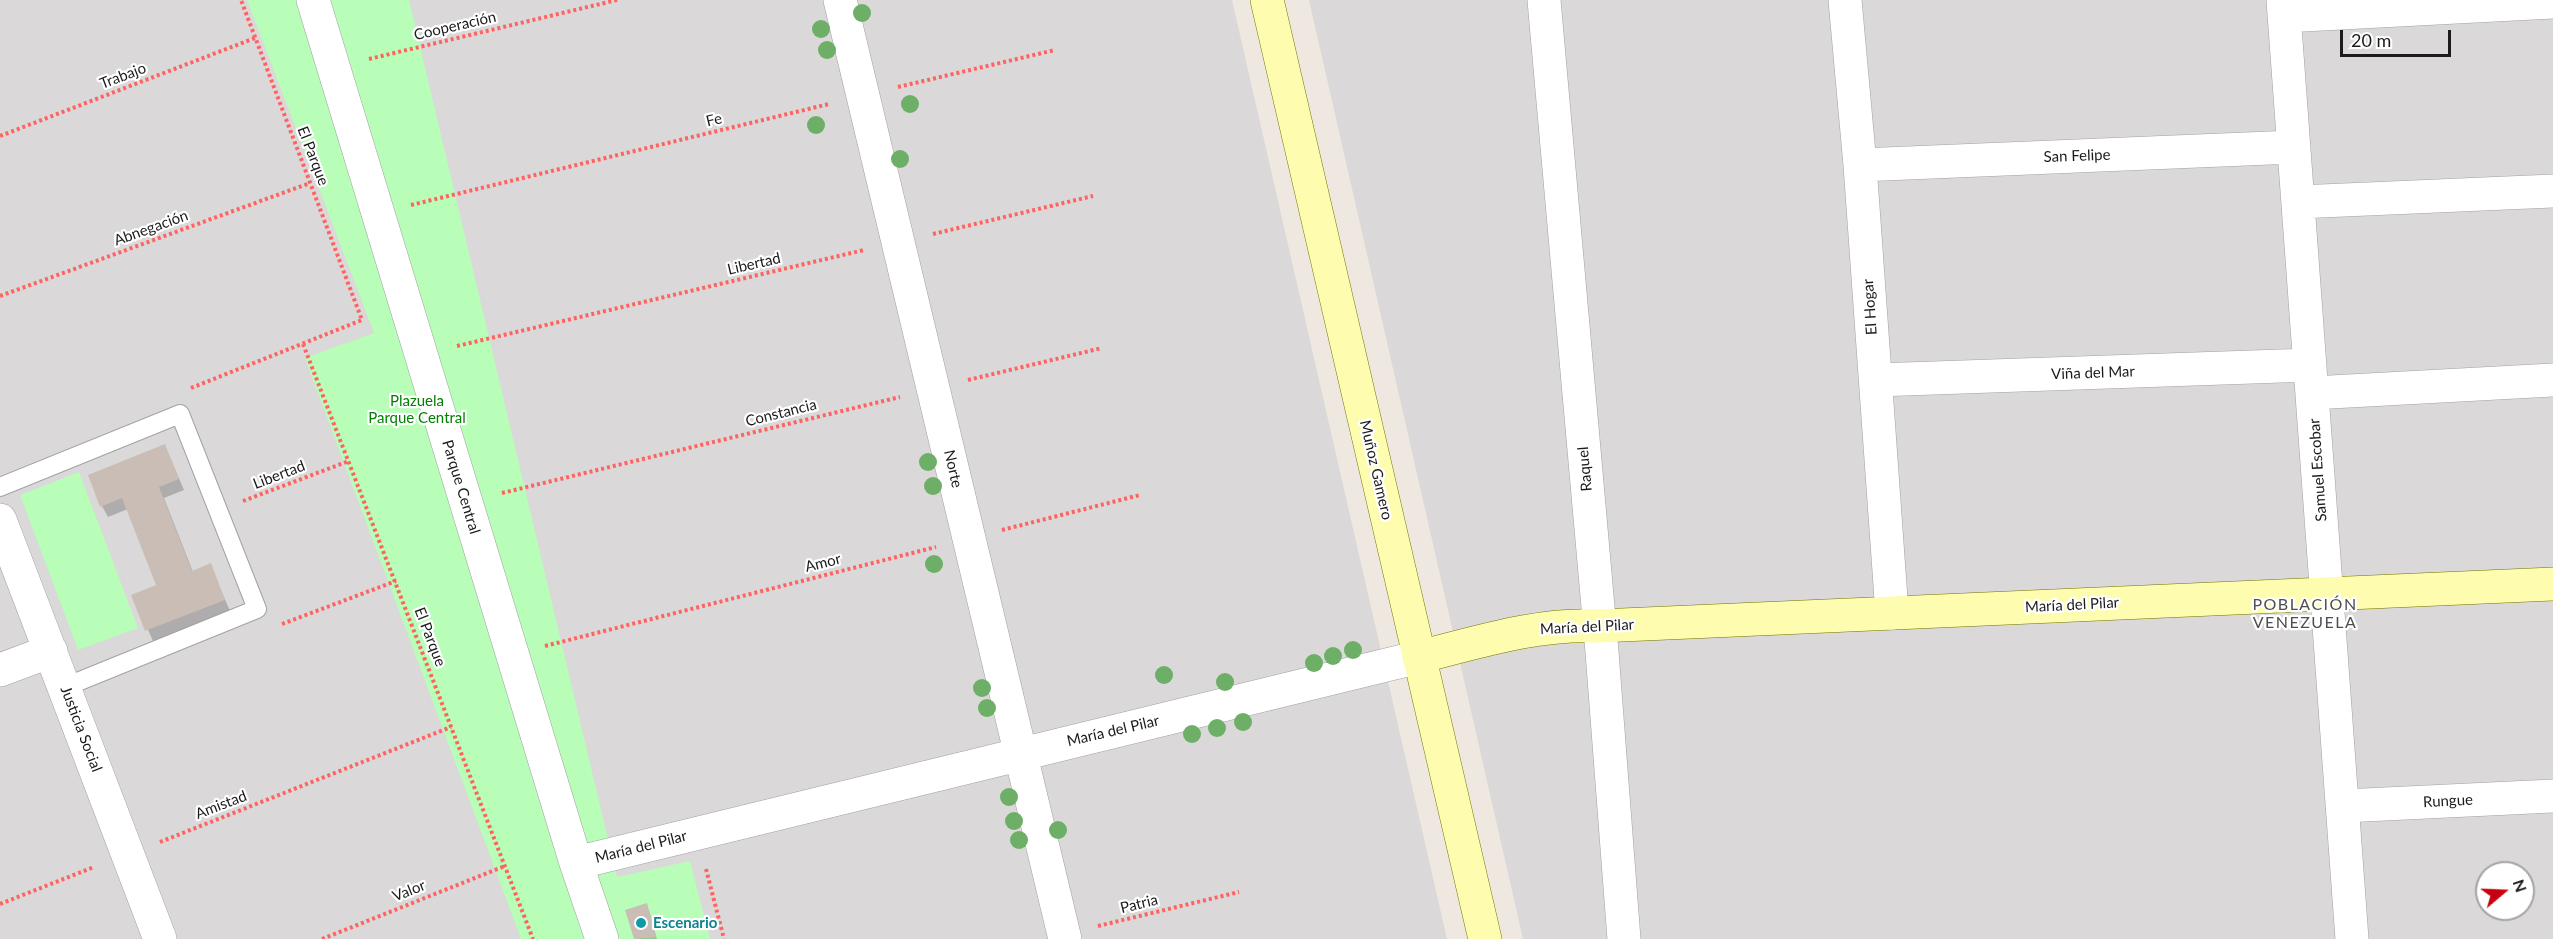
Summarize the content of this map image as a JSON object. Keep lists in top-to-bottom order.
{
  "streets": {
    "street": [
      "San Felipe",
      "El Hogar",
      "Viña del Mar",
      "Norte",
      "Raquel",
      "Muñoz Gamero",
      "Samuel Escobar",
      "Parque Central",
      "María del Pilar",
      "Justicia Social",
      "Rungue"
    ],
    "path": [
      "Cooperación",
      "Trabajo",
      "Fe",
      "El Parque",
      "Abnegación",
      "Libertad",
      "Constancia",
      "Amor",
      "Amistad",
      "Valor",
      "Patria"
    ]
  },
  "crossings": [
    ["Cooperación", "Parque Central"],
    ["Trabajo", "El Parque"],
    ["Fe", "Norte"],
    ["Fe", "Parque Central"],
    ["El Parque", "Abnegación"],
    ["El Parque", "Libertad"],
    ["El Parque", "Amistad"],
    ["El Parque", "Valor"],
    ["San Felipe", "El Hogar"],
    ["San Felipe", "Samuel Escobar"],
    ["Libertad", "Norte"],
    ["Libertad", "Parque Central"],
    ["El Hogar", "Viña del Mar"],
    ["El Hogar", "María del Pilar"],
    ["Viña del Mar", "Samuel Escobar"],
    ["Constancia", "Norte"],
    ["Constancia", "Parque Central"],
    ["Norte", "Amor"],
    ["Norte", "María del Pilar"],
    ["Norte", "Patria"],
    ["Raquel", "María del Pilar"],
    ["Muñoz Gamero", "María del Pilar"],
    ["Samuel Escobar", "María del Pilar"],
    ["Samuel Escobar", "Rungue"],
    ["Parque Central", "Amor"],
    ["Parque Central", "María del Pilar"],
    ["Justicia Social", "Amistad"]
  ],
  "districts": ["POBLACIÓN VENEZUELA"],
  "parks": ["Plazuela Parque Central"],
  "places": ["Escenario"],
  "scale_bar": "20 m",
  "north": "right"
}
